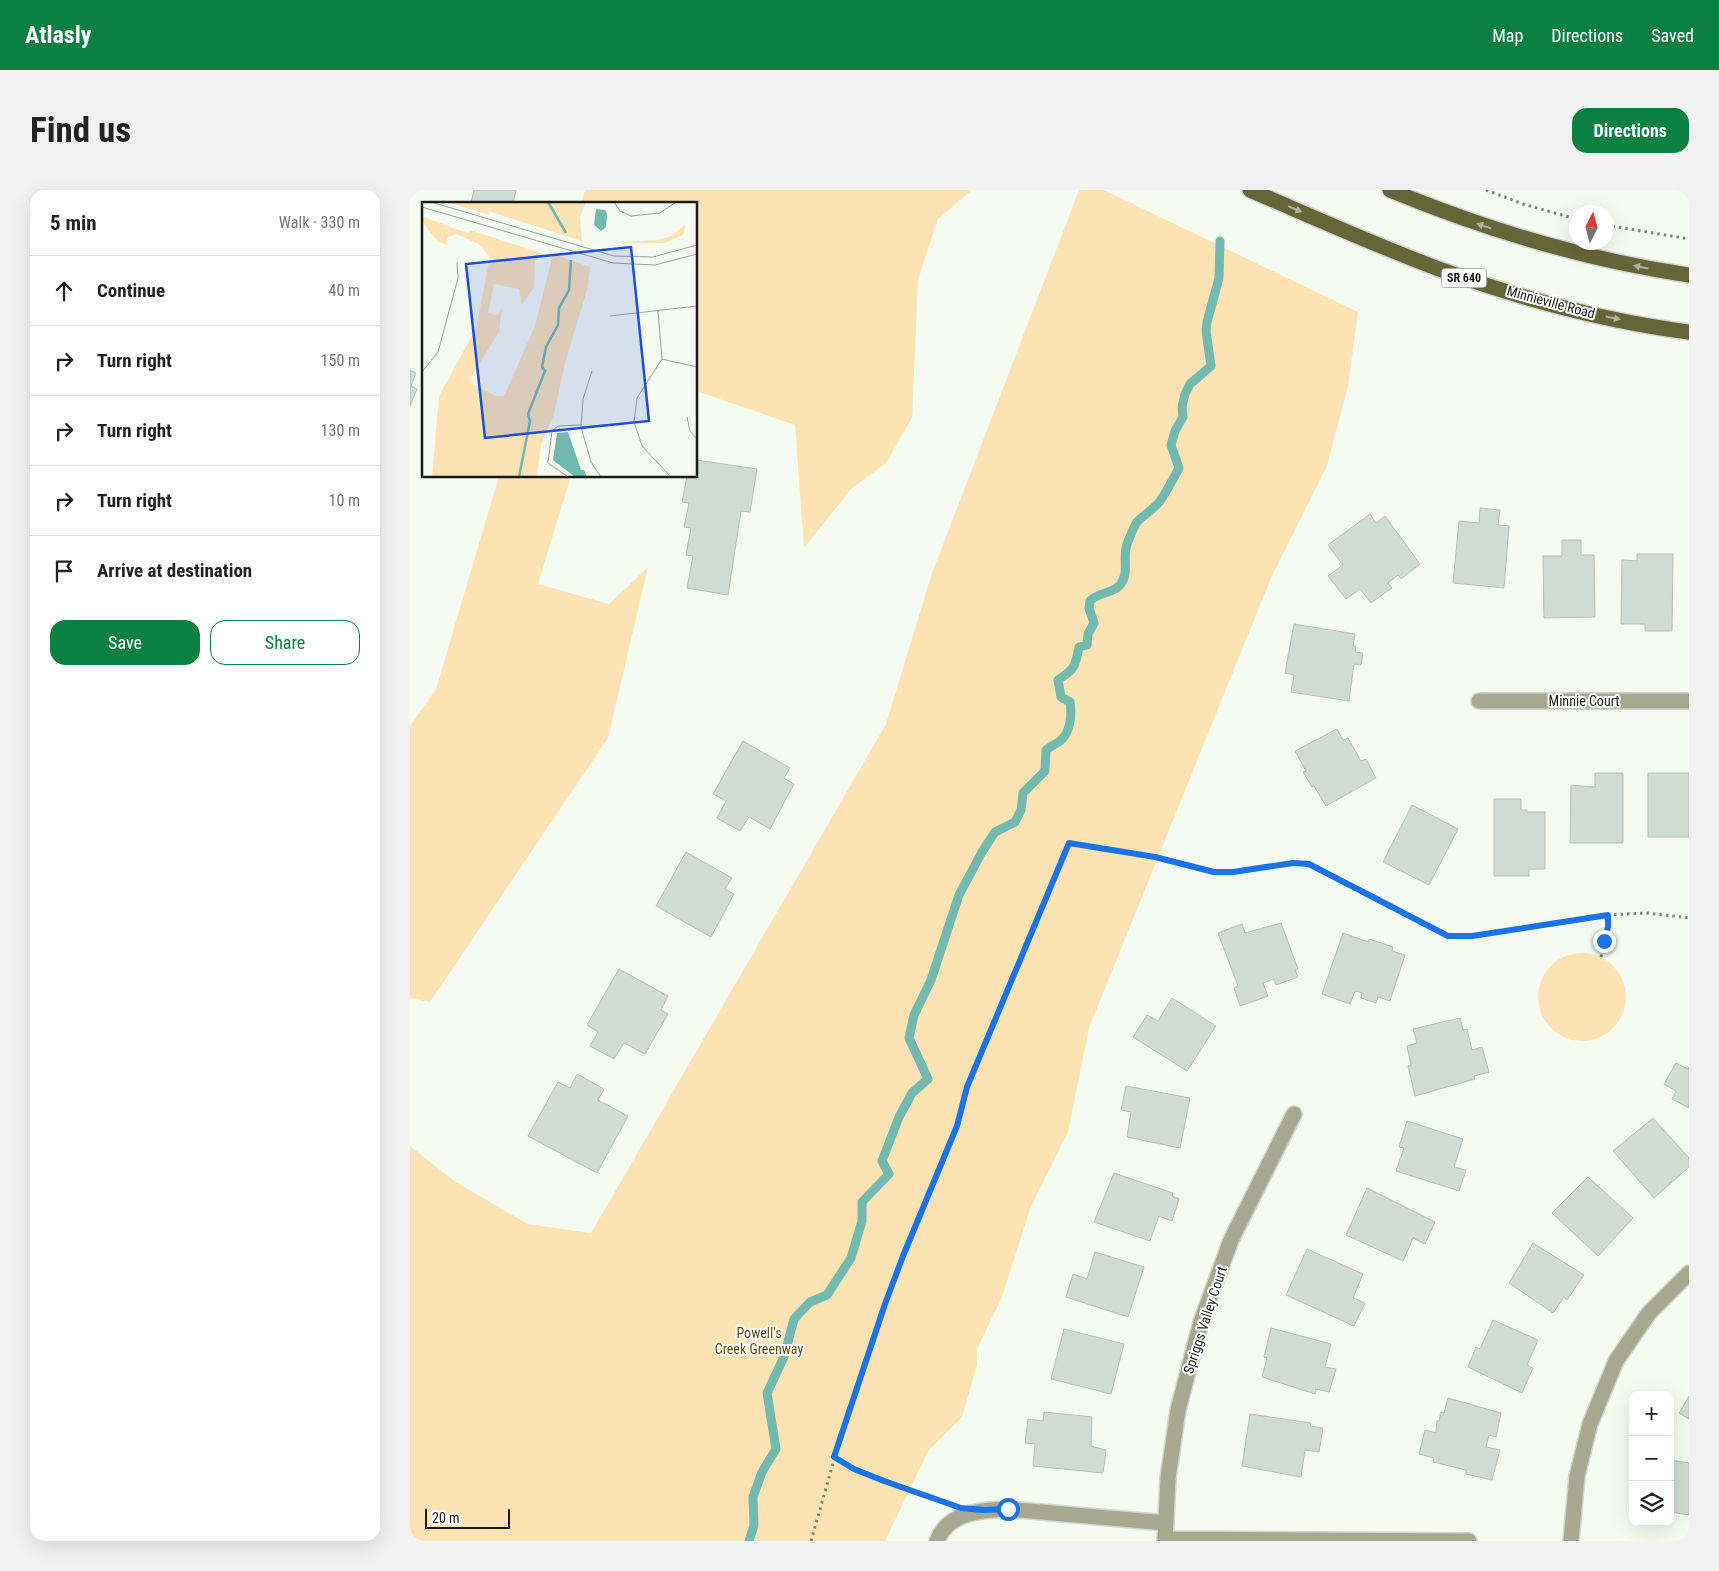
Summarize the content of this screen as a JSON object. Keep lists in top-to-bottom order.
{
  "streets": {
    "main road": ["SR 640", "Minnieville Road"],
    "street": ["Minnie Court", "Spriggs Valley Court"]
  },
  "parks": ["Powell's Creek Greenway"],
  "scale_bar": "20 m",
  "north": "top",
  "page": {
    "header": "Atlasly",
    "nav": ["Map", "Directions", "Saved"],
    "buttons": [
      "Directions",
      ["Save", "Share"]
    ],
    "title": "Find us",
    "heading": ["5 min", "Walk · 330 m"],
    "list": [
      ["Continue", "40 m"],
      ["Turn right", "150 m"],
      ["Turn right", "130 m"],
      ["Turn right", "10 m"],
      "Arrive at destination"
    ],
    "map_buttons": ["+", "−"],
    "scale": "20 m"
  }
}
